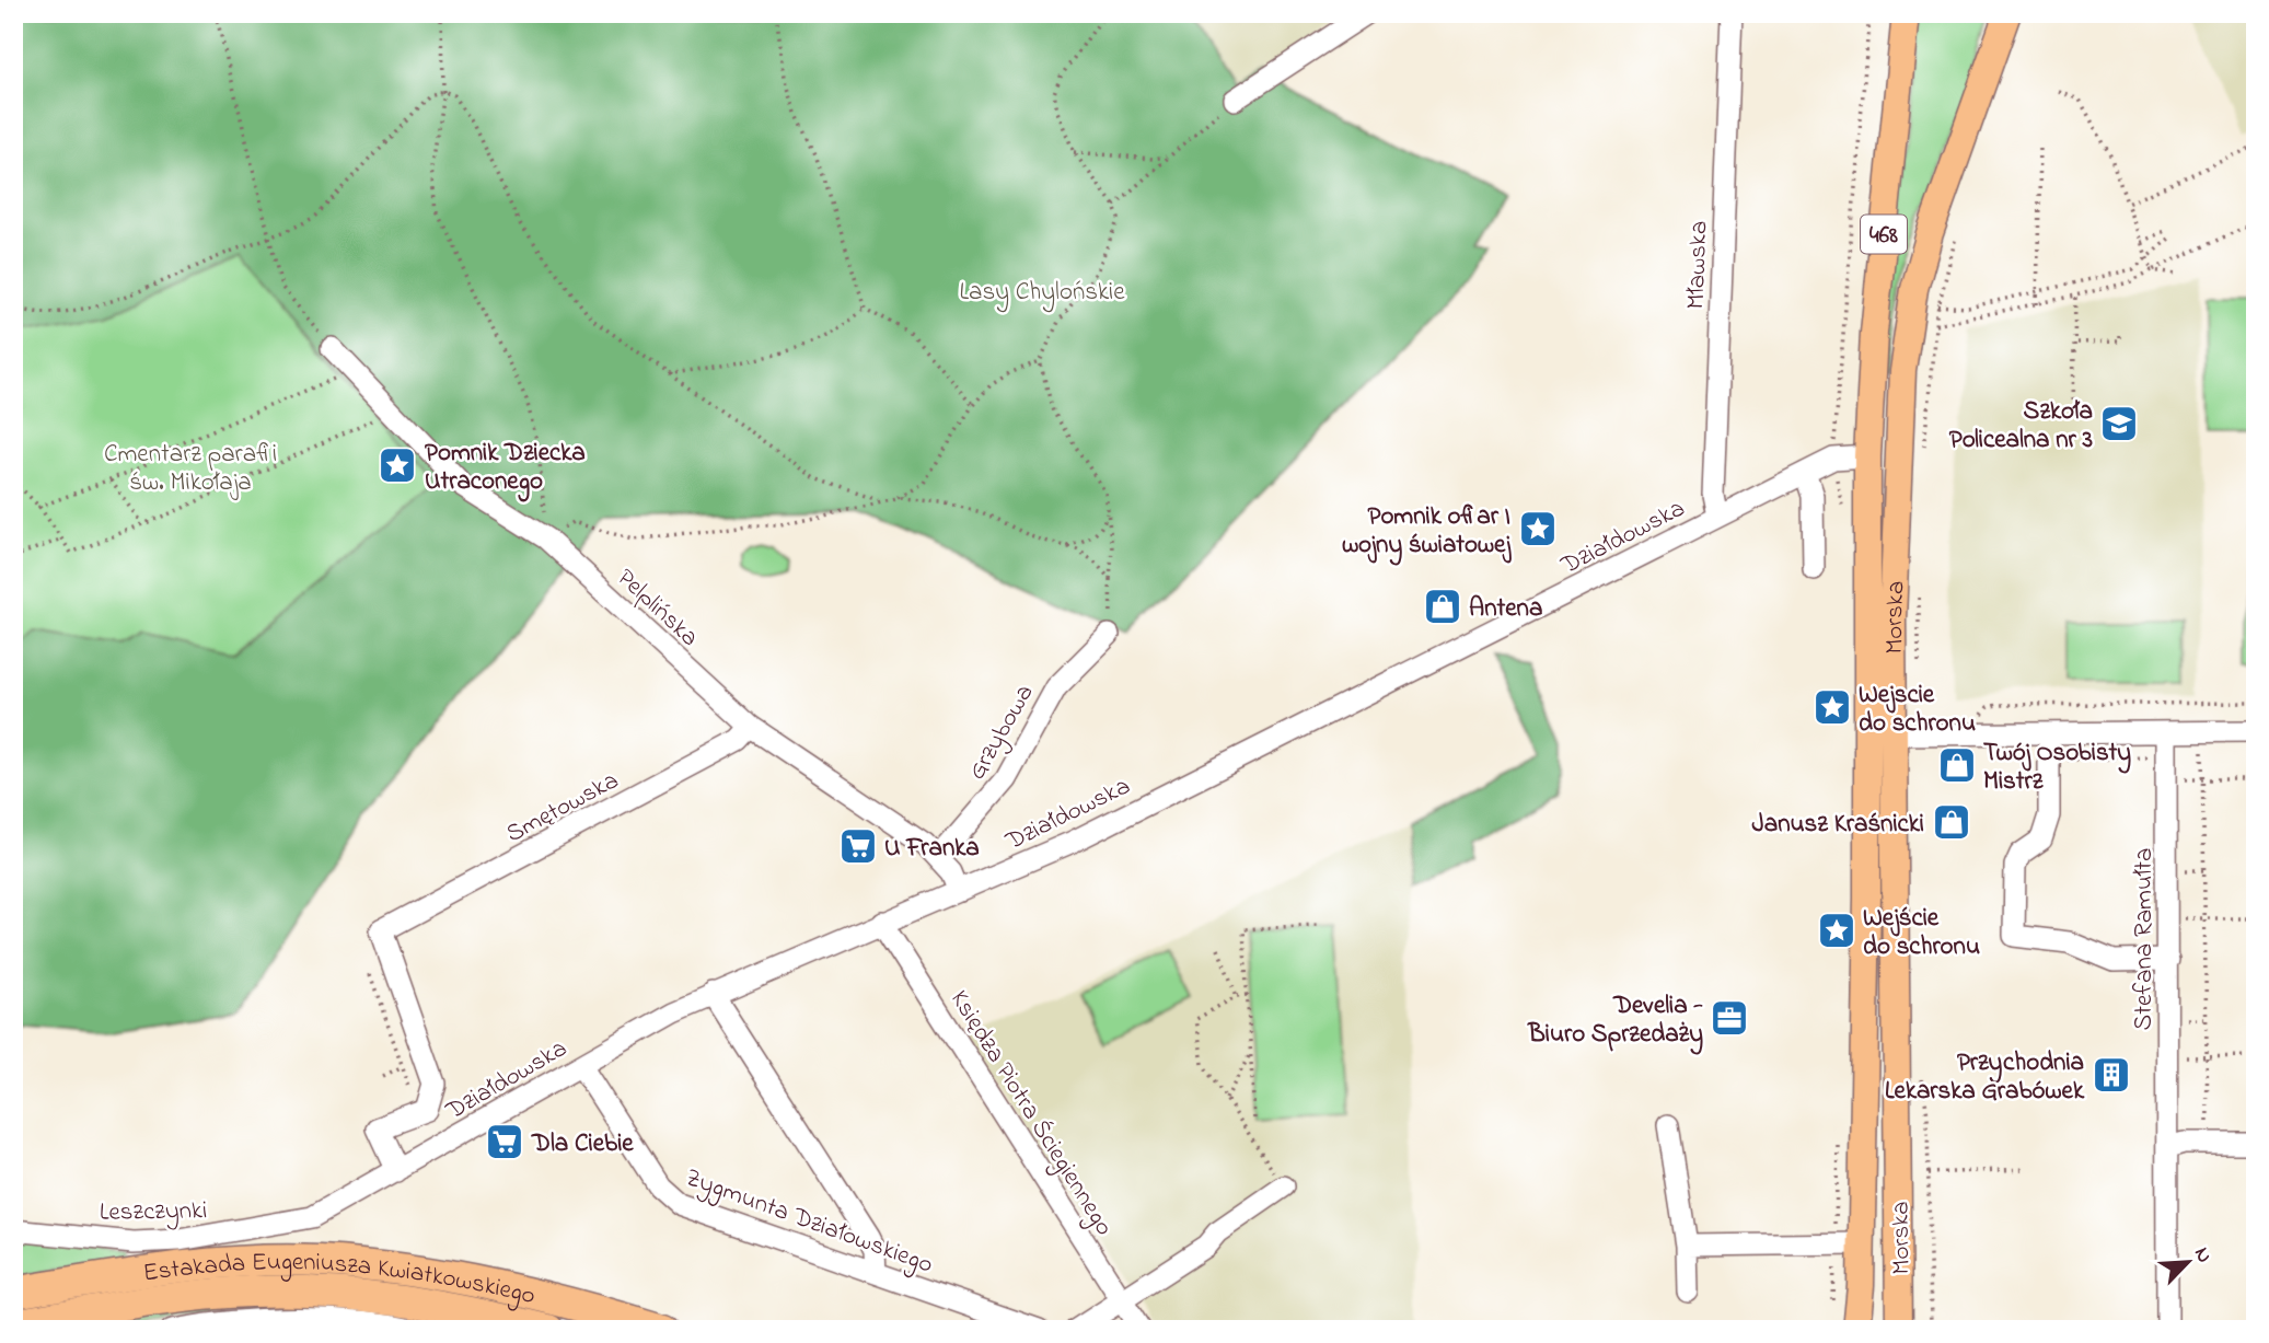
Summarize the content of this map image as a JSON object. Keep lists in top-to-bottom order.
{
  "streets": {
    "highway": ["Estakada Eugeniusza Kwiatkowskiego"],
    "main road": ["468", "Morska"],
    "street": [
      "Mławska",
      "Działdowska",
      "Pelplińska",
      "Grzybowa",
      "Smętowska",
      "Stefana Ramułta",
      "Księdza Piotra Ściegiennego",
      "Leszczynki",
      "Zygmunta Działowskiego"
    ]
  },
  "crossings": [
    ["Mławska", "Działdowska"],
    ["Działdowska", "Pelplińska"],
    ["Działdowska", "Morska"],
    ["Działdowska", "Księdza Piotra Ściegiennego"],
    ["Działdowska", "Leszczynki"],
    ["Działdowska", "Zygmunta Działowskiego"],
    ["Pelplińska", "Grzybowa"],
    ["Pelplińska", "Smętowska"]
  ],
  "parks": ["Lasy Chylońskie", "Cmentarz parafii św. Mikołaja"],
  "places": {
    "school or university": ["Szkoła Policealna nr 3"],
    "place": [
      "Pomnik Dziecka Utraconego",
      "Pomnik ofiar I wojny światowej",
      "Wejscie do schronu",
      "Wejście do schronu"
    ],
    "shop": ["Antena", "Twój Osobisty Mistrz", "Janusz Kraśnicki"],
    "supermarket": ["U Franka", "Dla Ciebie"],
    "office": ["Develia - Biuro Sprzedaży"],
    "building": ["Przychodnia Lekarska Grabówek"]
  },
  "north": "top right"
}
